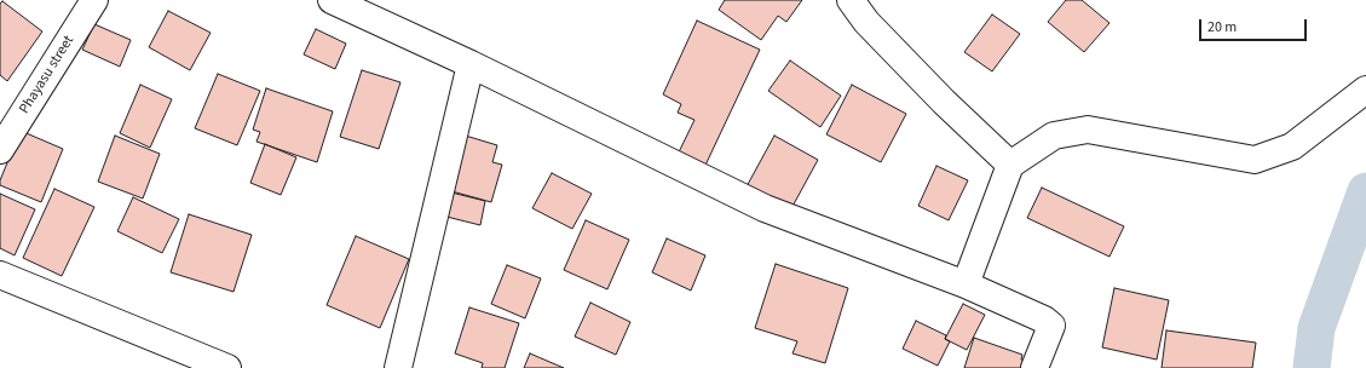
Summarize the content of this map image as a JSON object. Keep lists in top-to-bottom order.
{
  "streets": {
    "street": ["Phayasu street"]
  },
  "scale_bar": "20 m"
}
